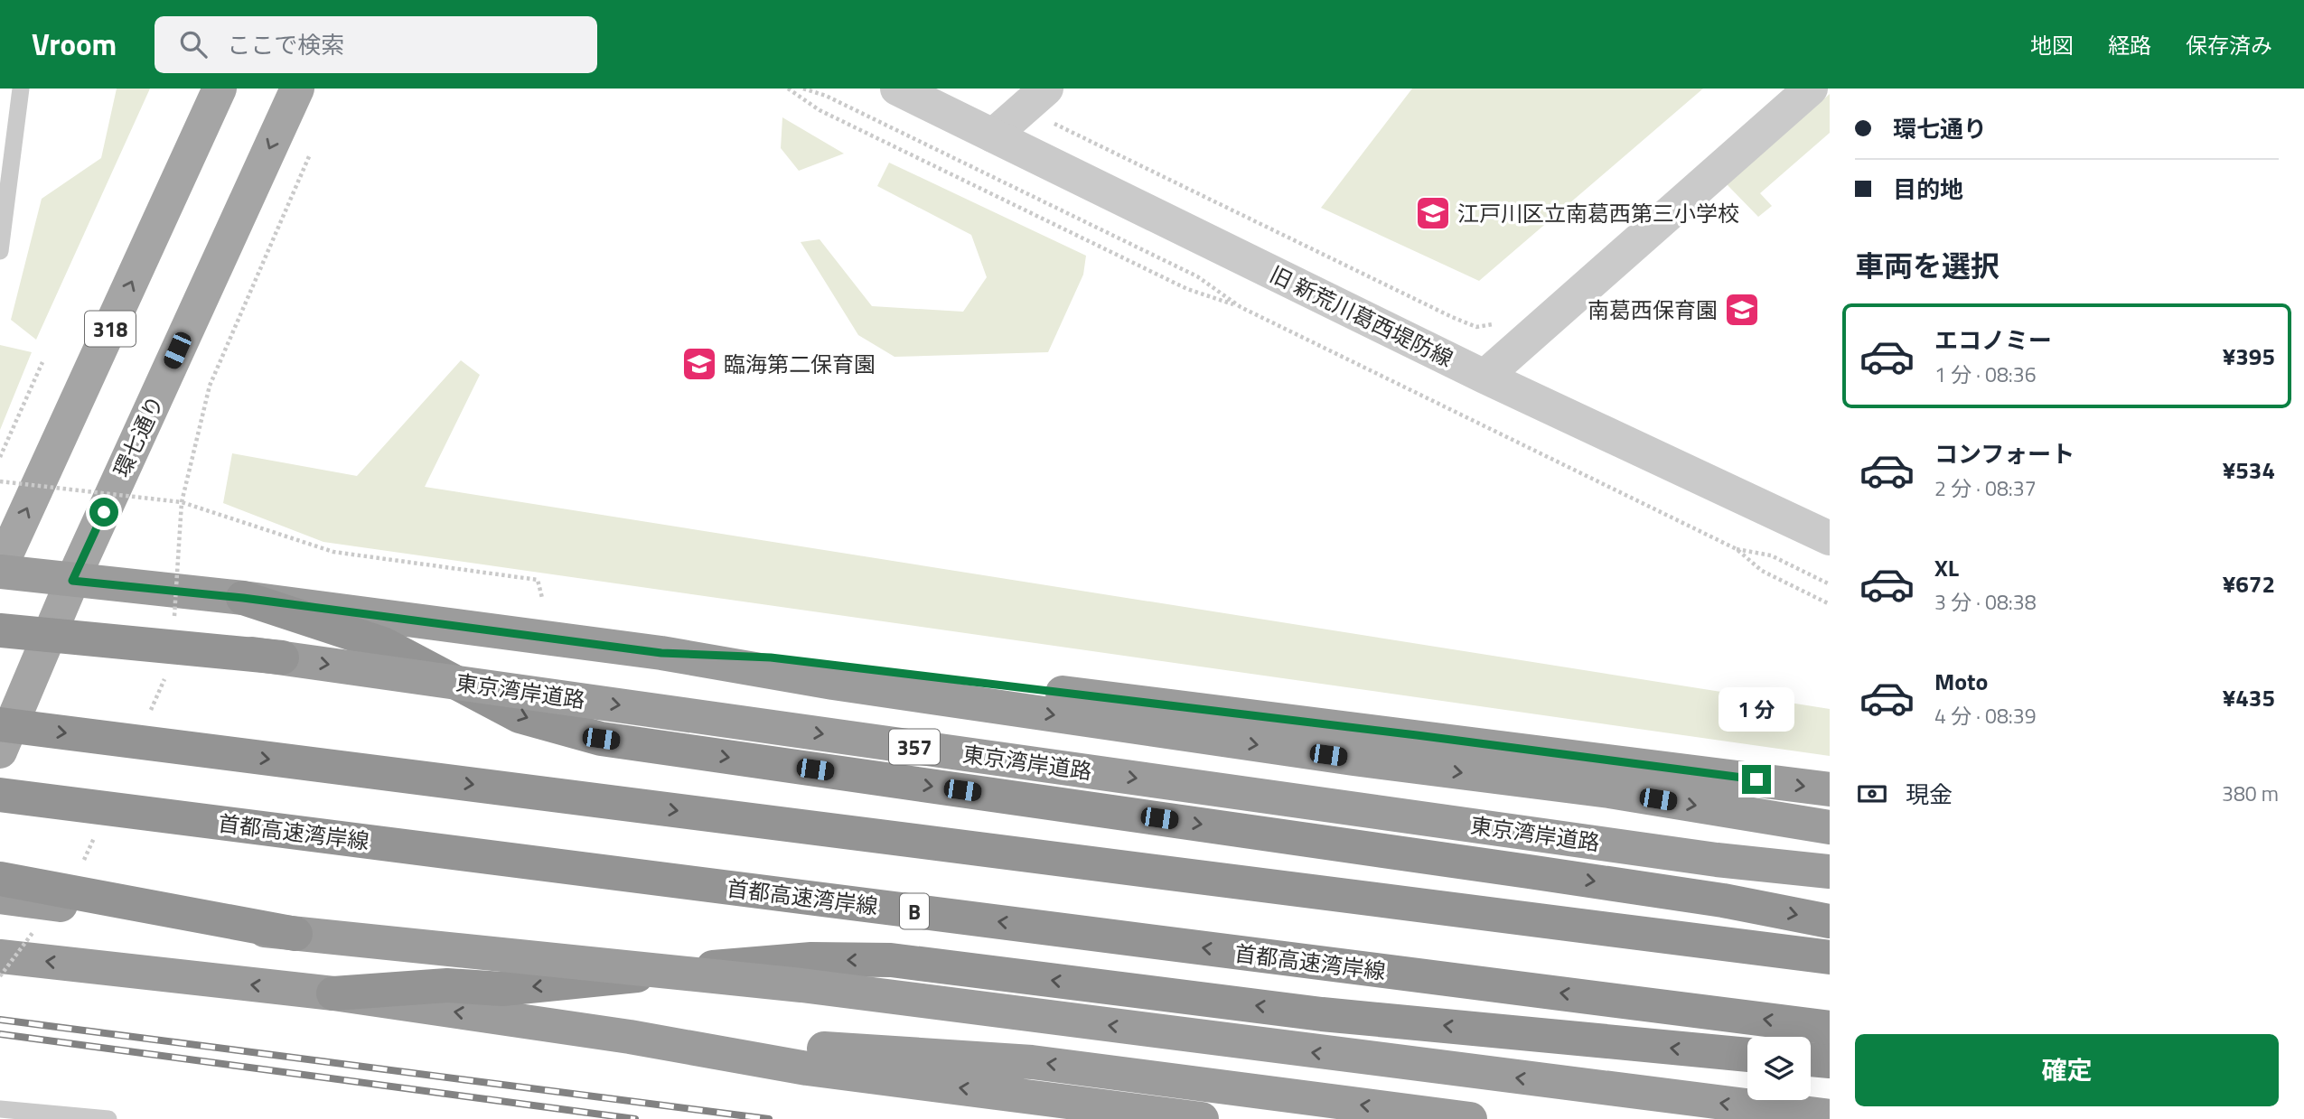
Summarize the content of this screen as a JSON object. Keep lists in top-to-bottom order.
{
  "streets": {
    "highway": [
      "東京湾岸道路",
      "357",
      "首都高速湾岸線",
      "B"
    ],
    "main road": ["318", "環七通り"],
    "street": ["旧 新荒川葛西堤防線"]
  },
  "places": {
    "school or university": ["江戸川区立南葛西第三小学校", "南葛西保育園", "臨海第二保育園"]
  },
  "page": {
    "header": "Vroom",
    "search": "ここで検索",
    "nav": ["地図", "経路", "保存済み"],
    "banner": ["環七通り", "目的地"],
    "heading": "車両を選択",
    "list": [
      {
        "name": "エコノミー",
        "note": "1 分 · 08:36",
        "value": "¥395"
      },
      {
        "name": "コンフォート",
        "note": "2 分 · 08:37",
        "value": "¥534"
      },
      {
        "name": "XL",
        "note": "3 分 · 08:38",
        "value": "¥672"
      },
      {
        "name": "Moto",
        "note": "4 分 · 08:39",
        "value": "¥435"
      }
    ],
    "bubble": "1 分",
    "pay": ["現金", "380 m"],
    "buttons": "確定"
  }
}
